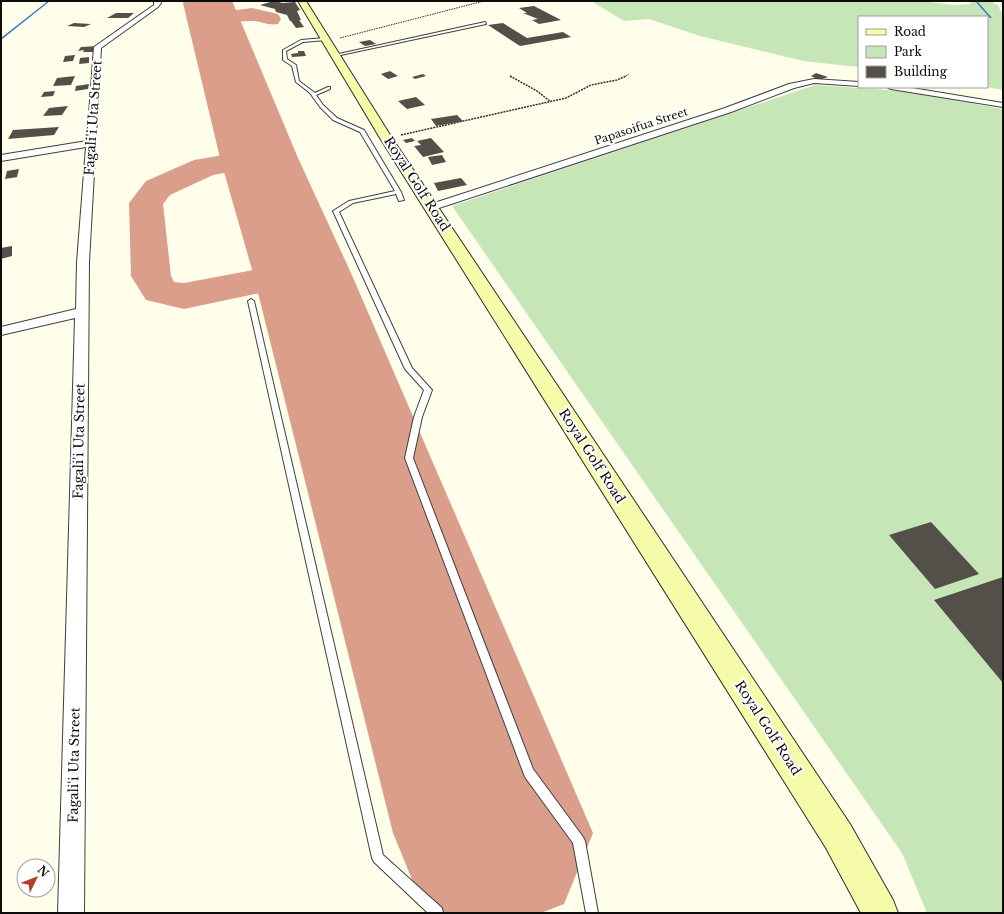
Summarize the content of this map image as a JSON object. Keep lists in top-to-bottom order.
{
  "streets": {
    "main road": ["Royal Golf Road"],
    "street": ["Fagali'i Uta Street", "Papasoifua Street"]
  },
  "crossings": [
    ["Papasoifua Street", "Royal Golf Road"]
  ],
  "legend": ["Road", "Park", "Building"],
  "north": "top right"
}
